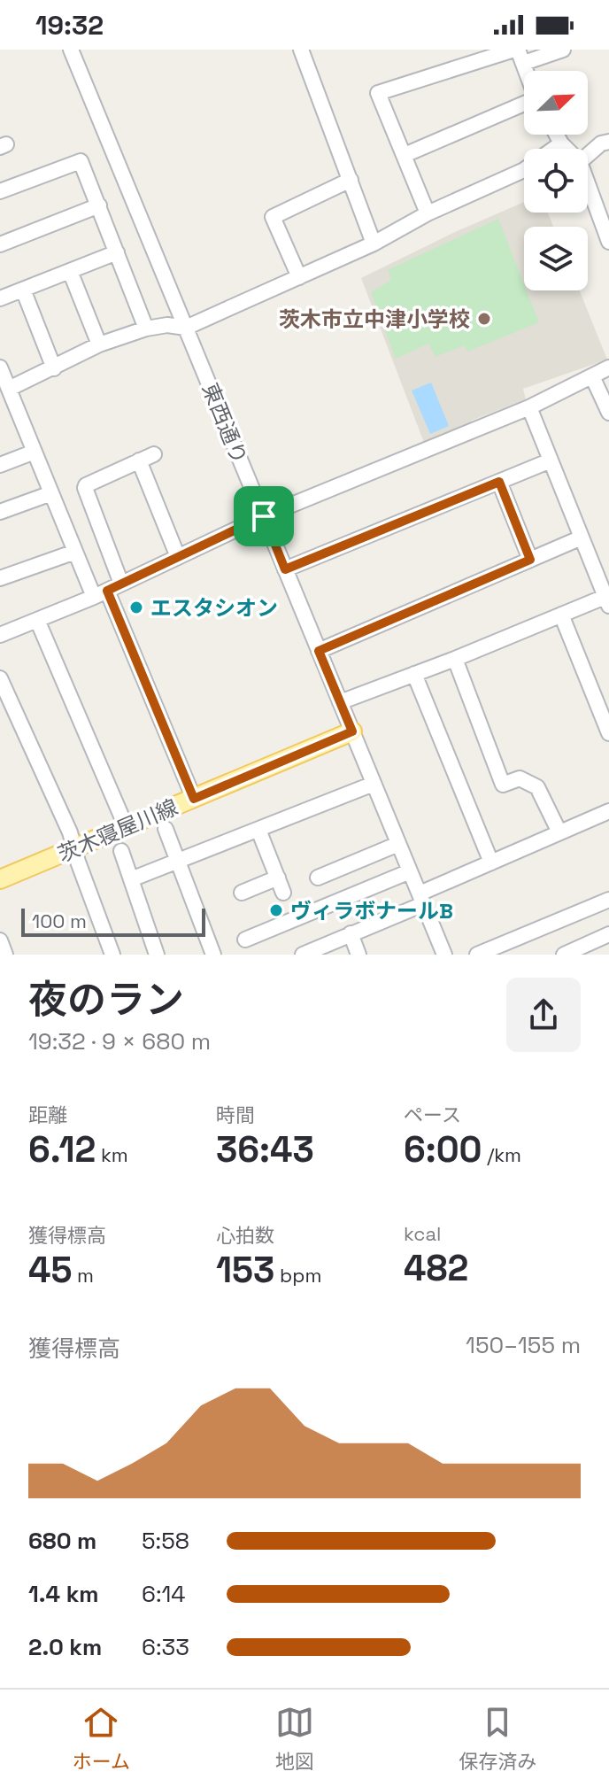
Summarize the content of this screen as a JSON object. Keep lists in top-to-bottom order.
{
  "streets": {
    "main road": ["茨木寝屋川線"],
    "street": ["東西通り"]
  },
  "crossings": [
    ["東西通り", "茨木寝屋川線"]
  ],
  "places": ["茨木市立中津小学校", "エスタシオン", "ヴィラボナールB"],
  "scale_bar": "100 m",
  "north": "top right",
  "page": {
    "status": "19:32",
    "scale": "100 m",
    "heading": ["夜のラン", "19:32 · 9 × 680 m"],
    "stats": [
      ["距離", "6.12 km"],
      ["時間", "36:43"],
      ["ペース", "6:00 /km"],
      ["獲得標高", "45 m"],
      ["心拍数", "153 bpm"],
      ["kcal", "482"]
    ],
    "chart": ["獲得標高", "150–155 m"],
    "list": [
      {
        "name": "680 m",
        "note": "5:58"
      },
      {
        "name": "1.4 km",
        "note": "6:14"
      },
      {
        "name": "2.0 km",
        "note": "6:33"
      }
    ],
    "tabs": ["ホーム", "地図", "保存済み"]
  }
}
